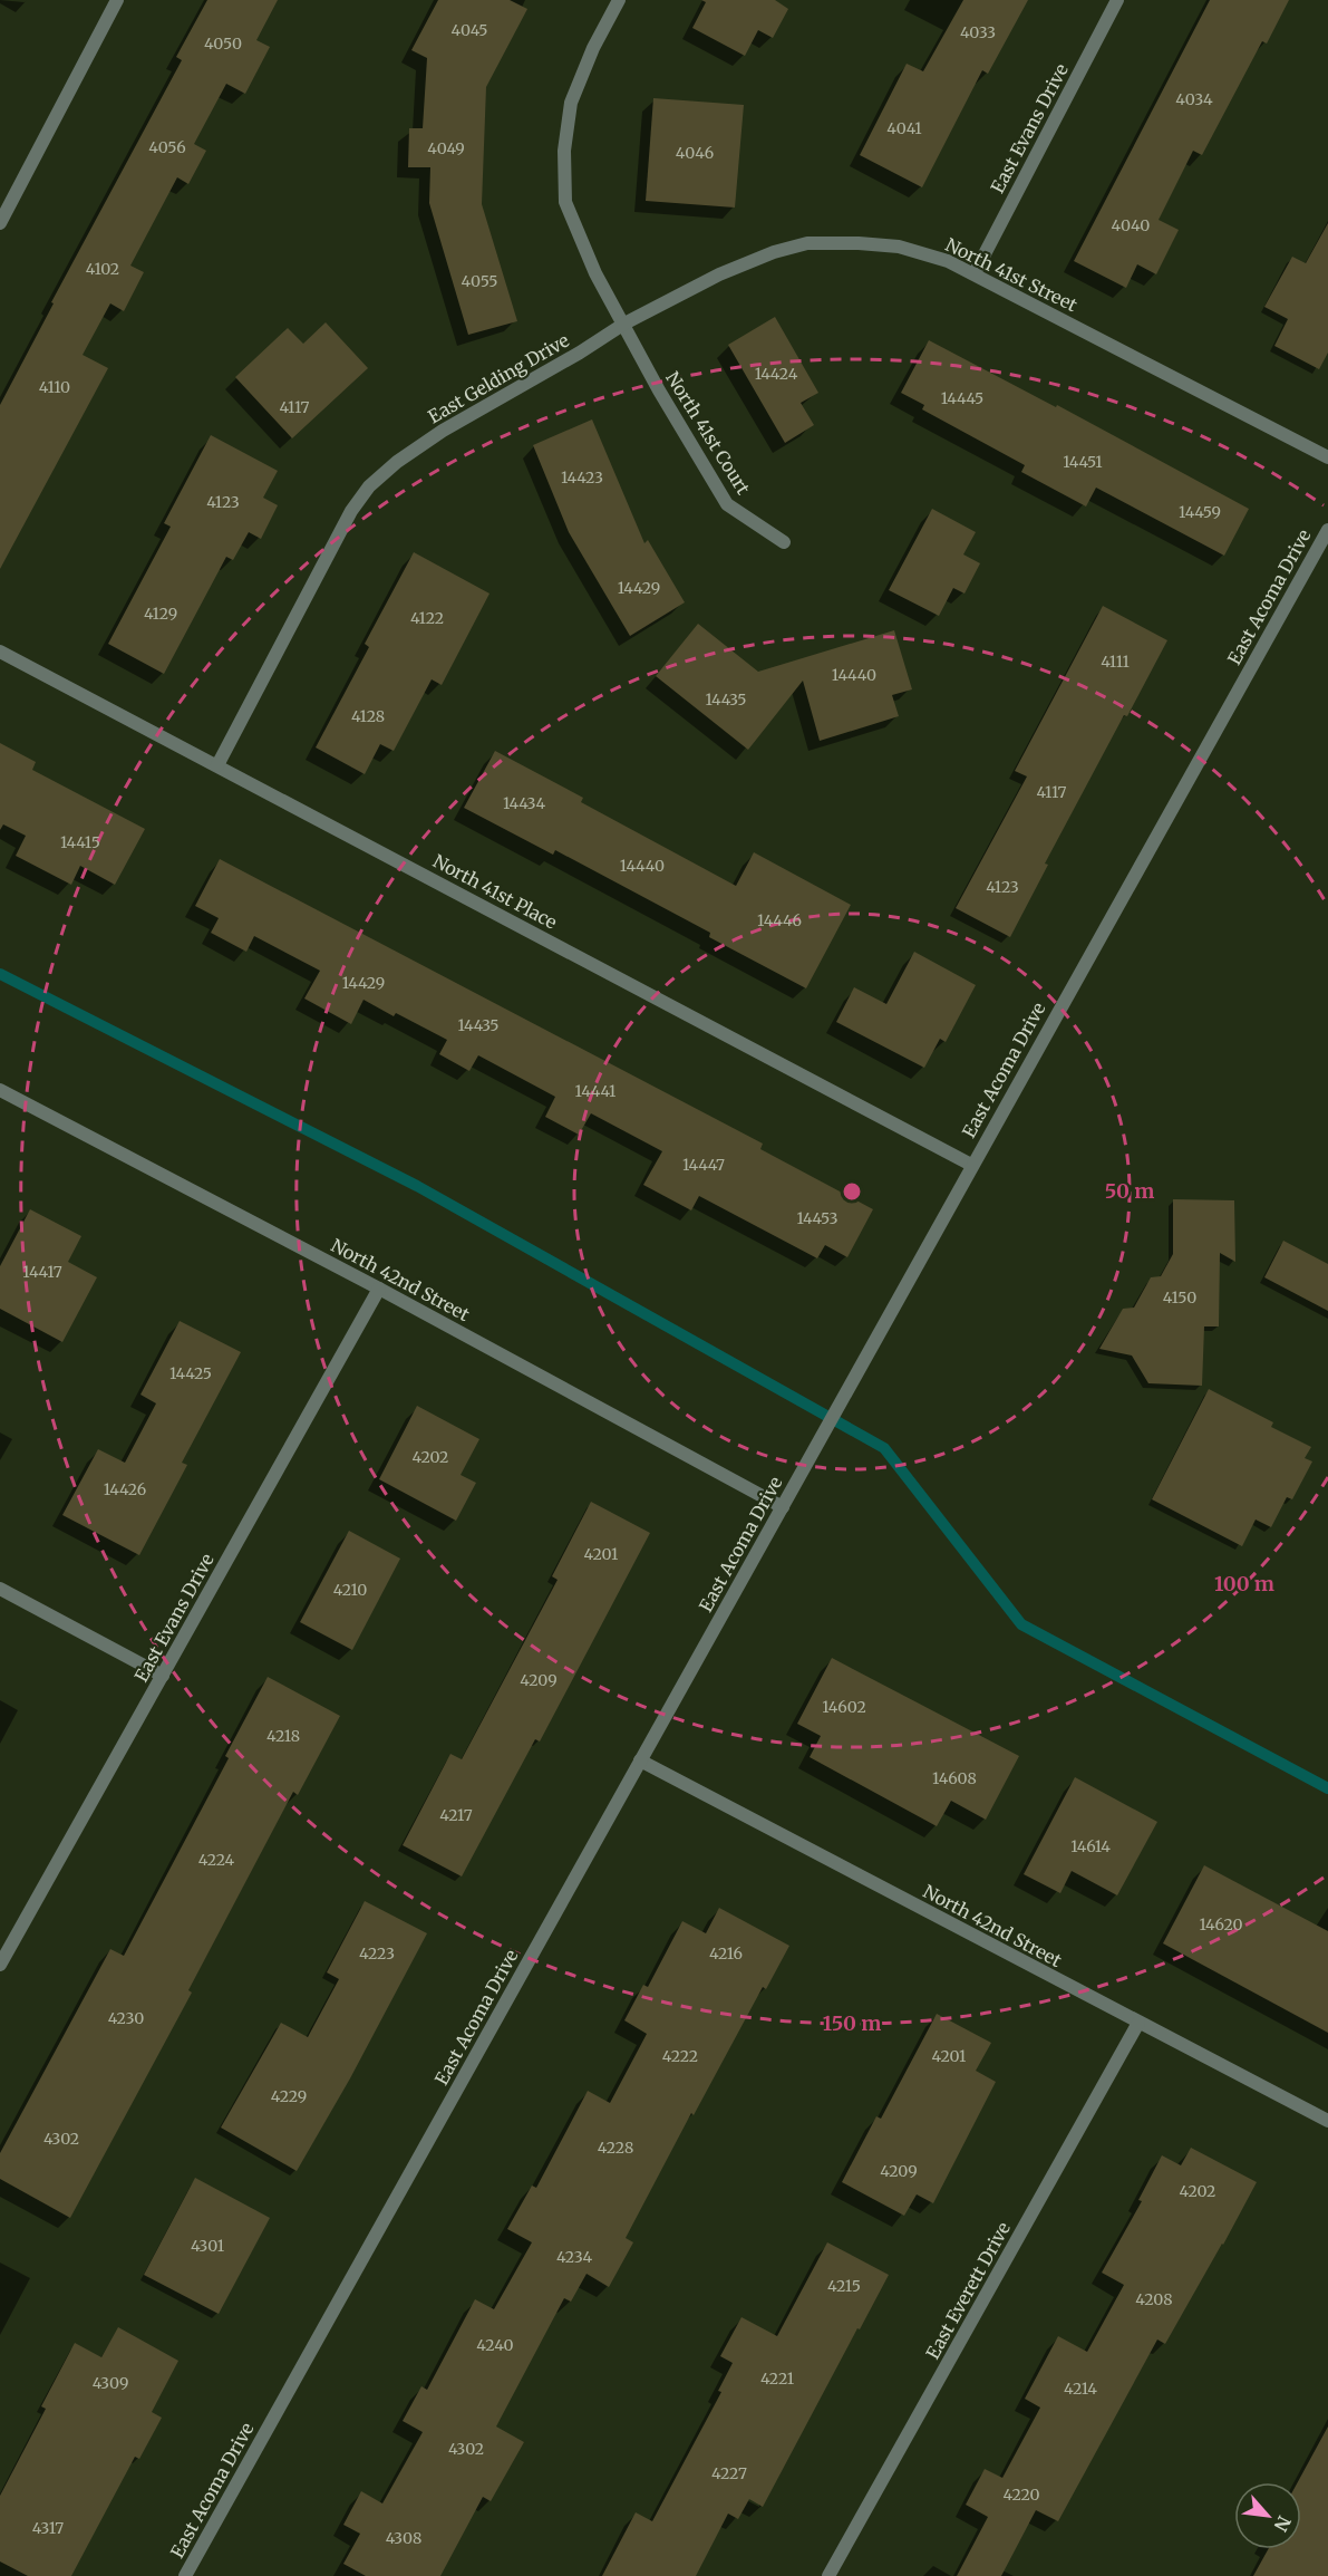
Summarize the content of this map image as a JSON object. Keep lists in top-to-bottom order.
{
  "streets": {
    "street": [
      "East Evans Drive",
      "North 41st Street",
      "East Gelding Drive",
      "North 41st Court",
      "East Acoma Drive",
      "North 41st Place",
      "North 42nd Street",
      "East Everett Drive"
    ]
  },
  "crossings": [
    ["East Evans Drive", "North 41st Street"],
    ["East Evans Drive", "North 42nd Street"],
    ["North 41st Street", "East Gelding Drive"],
    ["North 41st Street", "North 41st Court"],
    ["East Gelding Drive", "North 41st Court"],
    ["East Gelding Drive", "North 41st Place"],
    ["East Acoma Drive", "North 41st Place"],
    ["East Acoma Drive", "North 42nd Street"],
    ["North 42nd Street", "East Everett Drive"]
  ],
  "house_numbers": [
    "4045",
    "4033",
    "4050",
    "4034",
    "4041",
    "4056",
    "4049",
    "4046",
    "4040",
    "4102",
    "4055",
    "14424",
    "4110",
    "14445",
    "4117",
    "14451",
    "14423",
    "4123",
    "14459",
    "14429",
    "4129",
    "4122",
    "4111",
    "14440",
    "14435",
    "4128",
    "4117",
    "14434",
    "14415",
    "14440",
    "4123",
    "14446",
    "14429",
    "14435",
    "14441",
    "14447",
    "14453",
    "14417",
    "4150",
    "14425",
    "4202",
    "14426",
    "4201",
    "4210",
    "4209",
    "14602",
    "4218",
    "14608",
    "4217",
    "14614",
    "4224",
    "14620",
    "4223",
    "4216",
    "4230",
    "4222",
    "4201",
    "4229",
    "4302",
    "4228",
    "4209",
    "4202",
    "4301",
    "4234",
    "4215",
    "4208",
    "4240",
    "4221",
    "4309",
    "4214",
    "4302",
    "4227",
    "4220",
    "4317",
    "4308"
  ],
  "north": "bottom right",
  "rings": ["50 m", "100 m", "150 m"]
}
